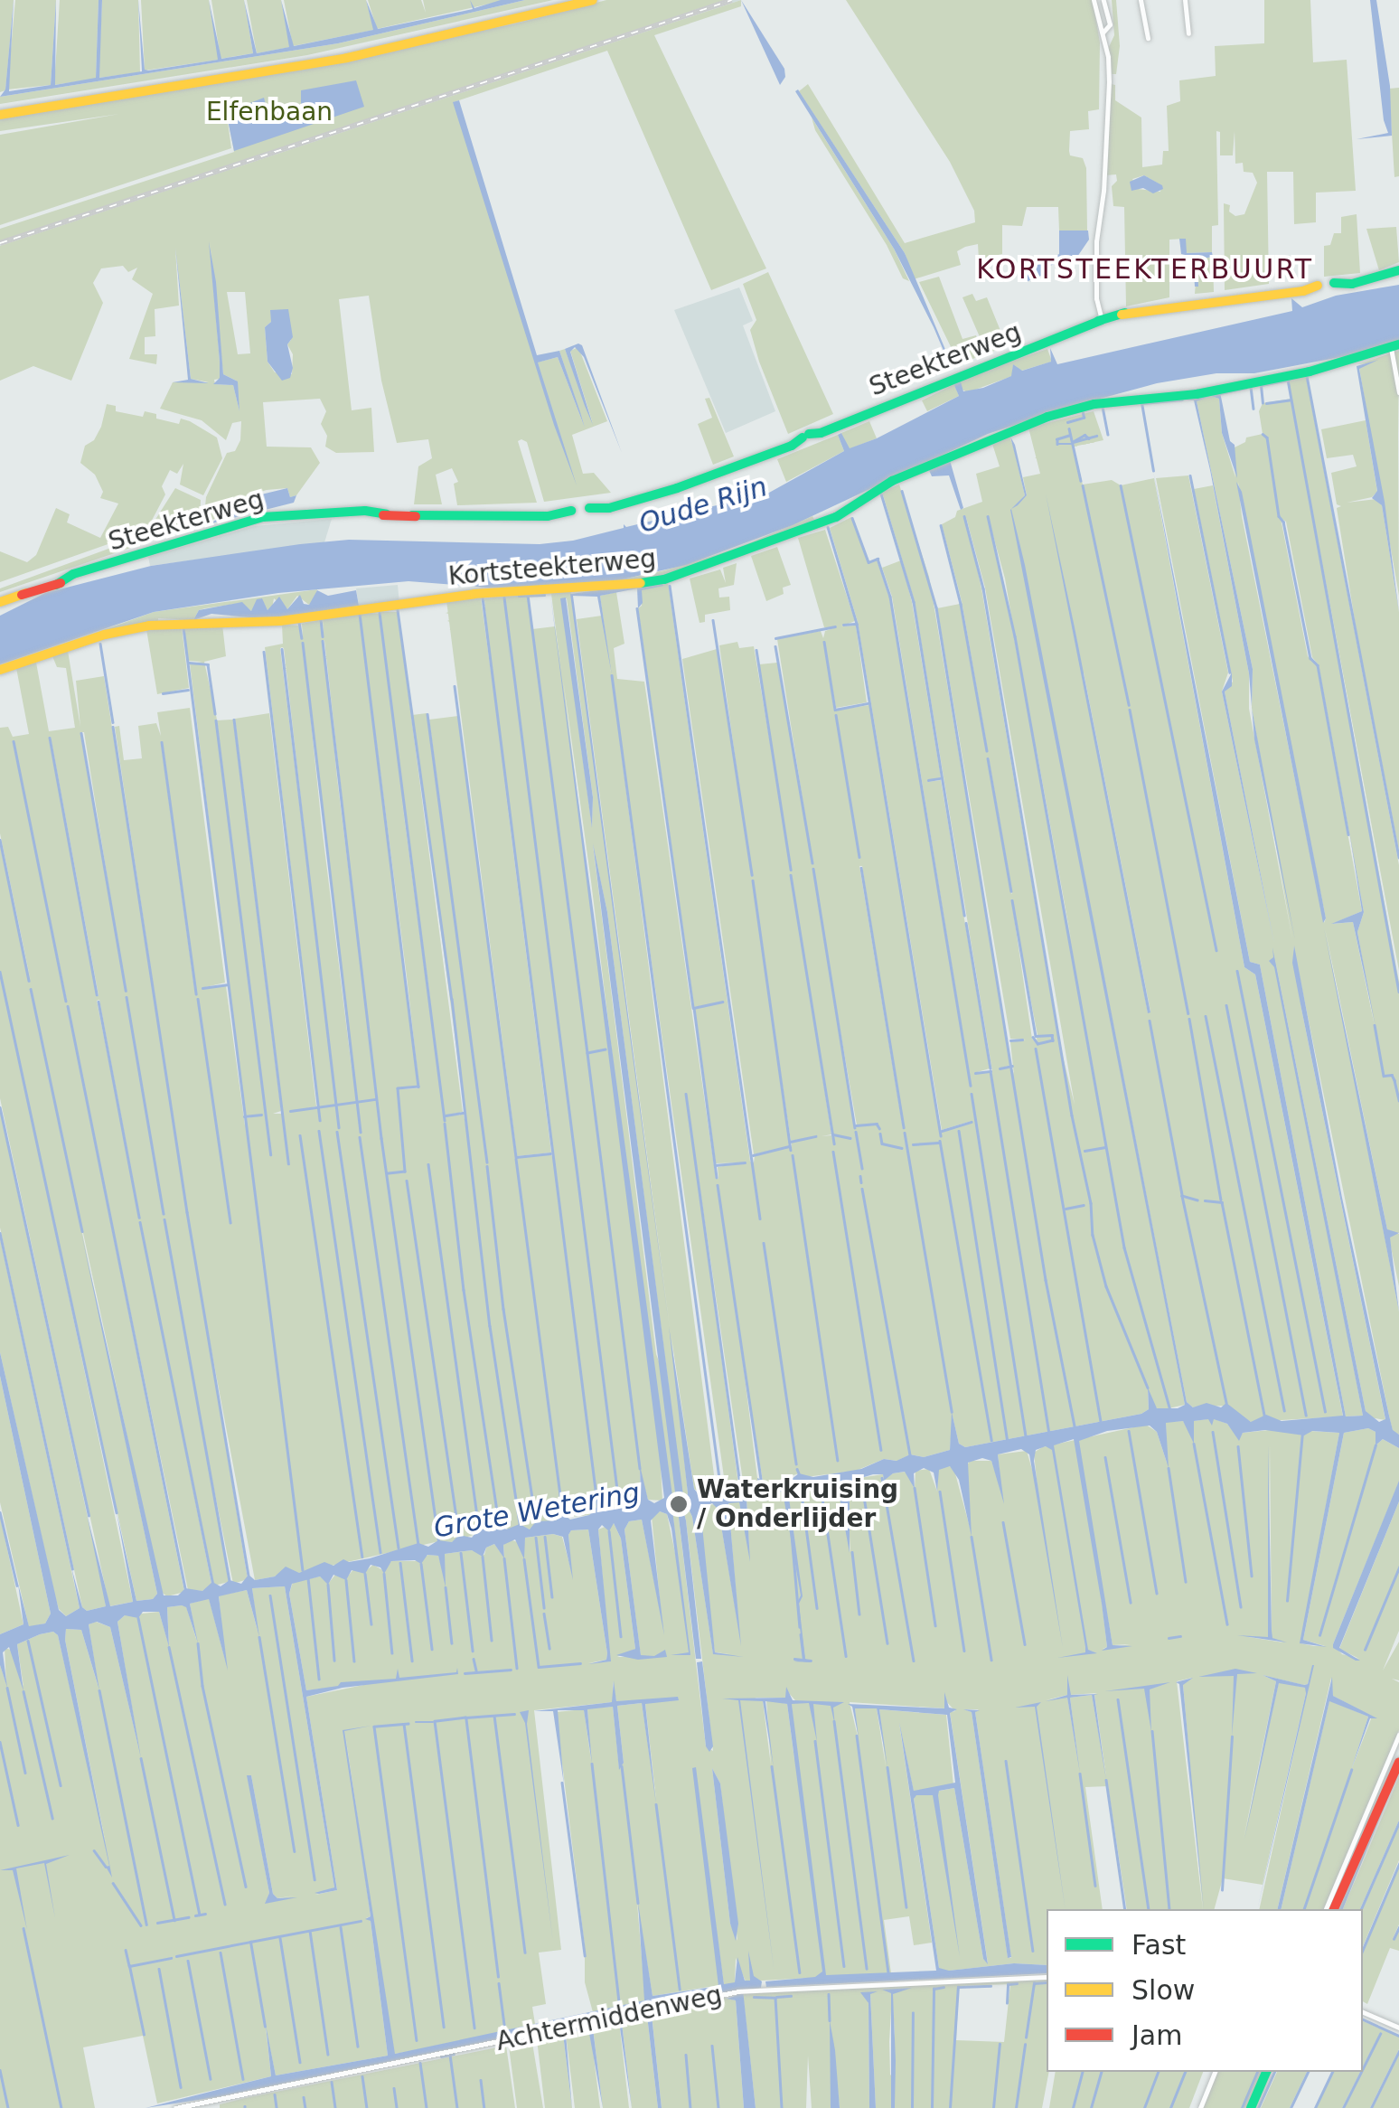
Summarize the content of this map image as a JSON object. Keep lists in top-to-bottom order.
{
  "streets": {
    "main road": ["Steekterweg", "Kortsteekterweg"],
    "street": ["Achtermiddenweg"]
  },
  "districts": ["KORTSTEEKTERBUURT"],
  "water": ["Oude Rijn", "Grote Wetering"],
  "parks": ["Elfenbaan"],
  "places": ["Waterkruising / Onderlijder"],
  "legend": ["Fast", "Slow", "Jam"]
}
